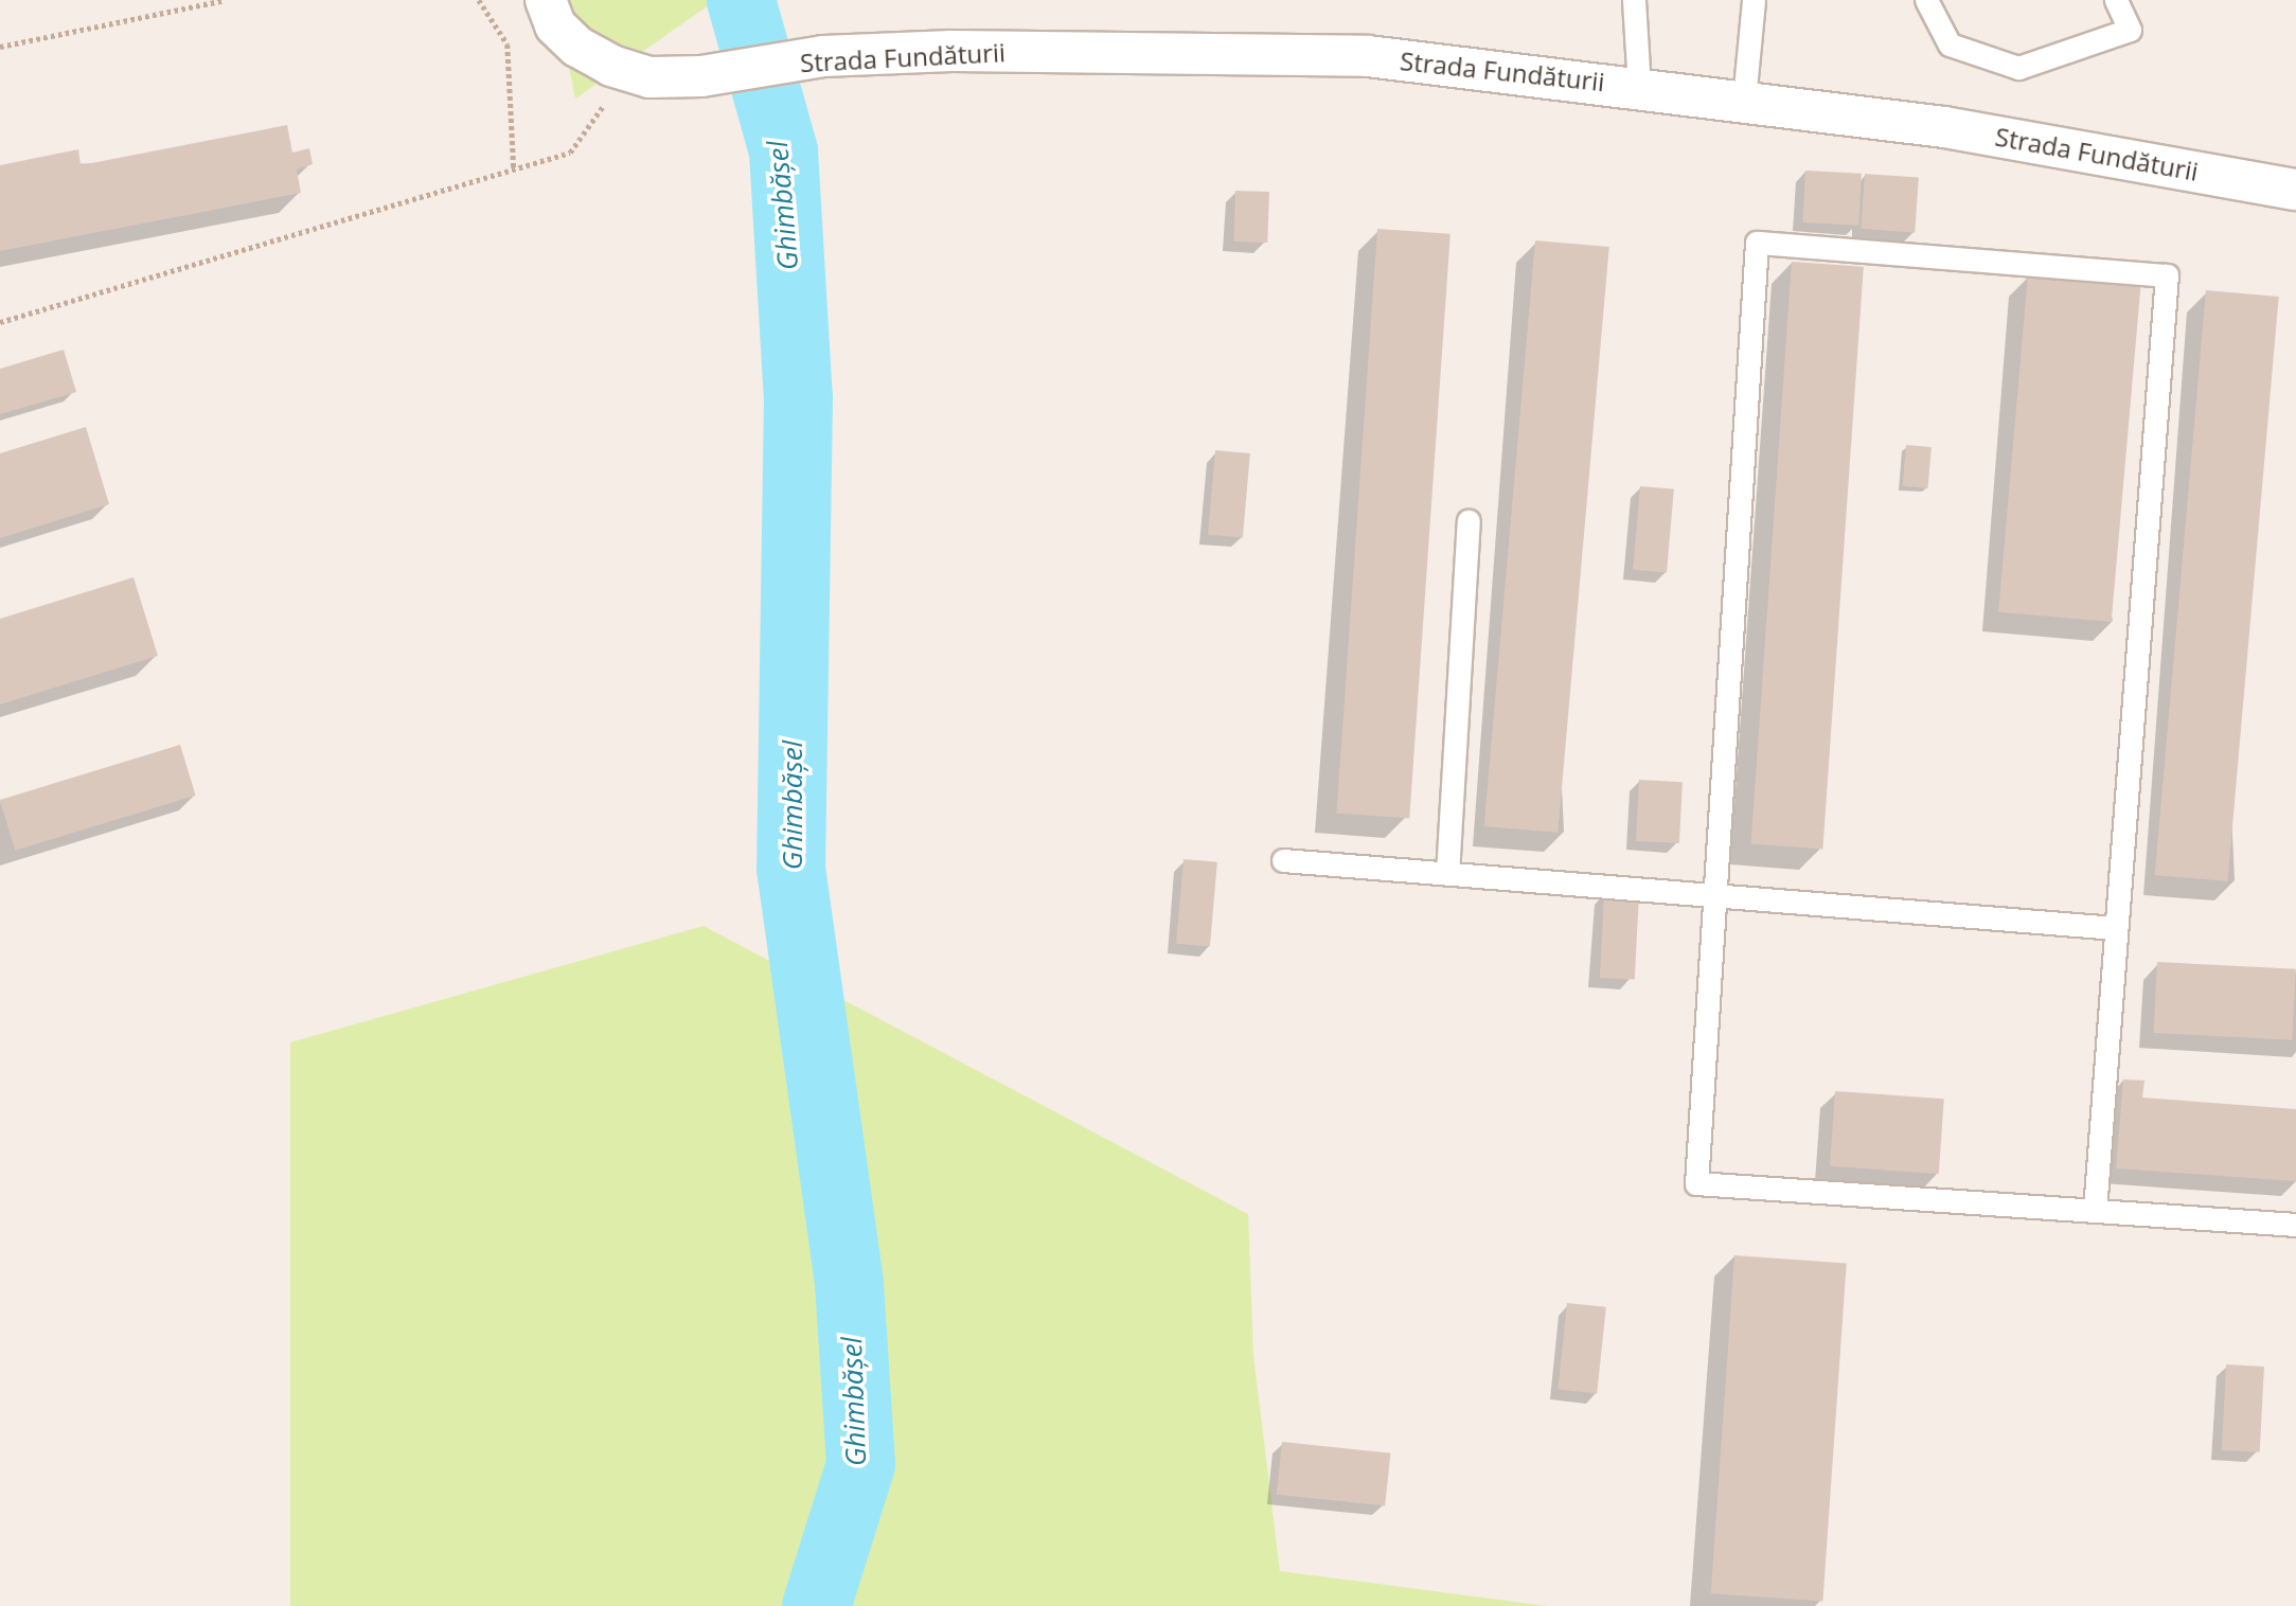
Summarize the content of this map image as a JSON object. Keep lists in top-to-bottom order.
{
  "streets": {
    "street": ["Strada Fundăturii"]
  },
  "water": ["Ghimbășel"]
}
